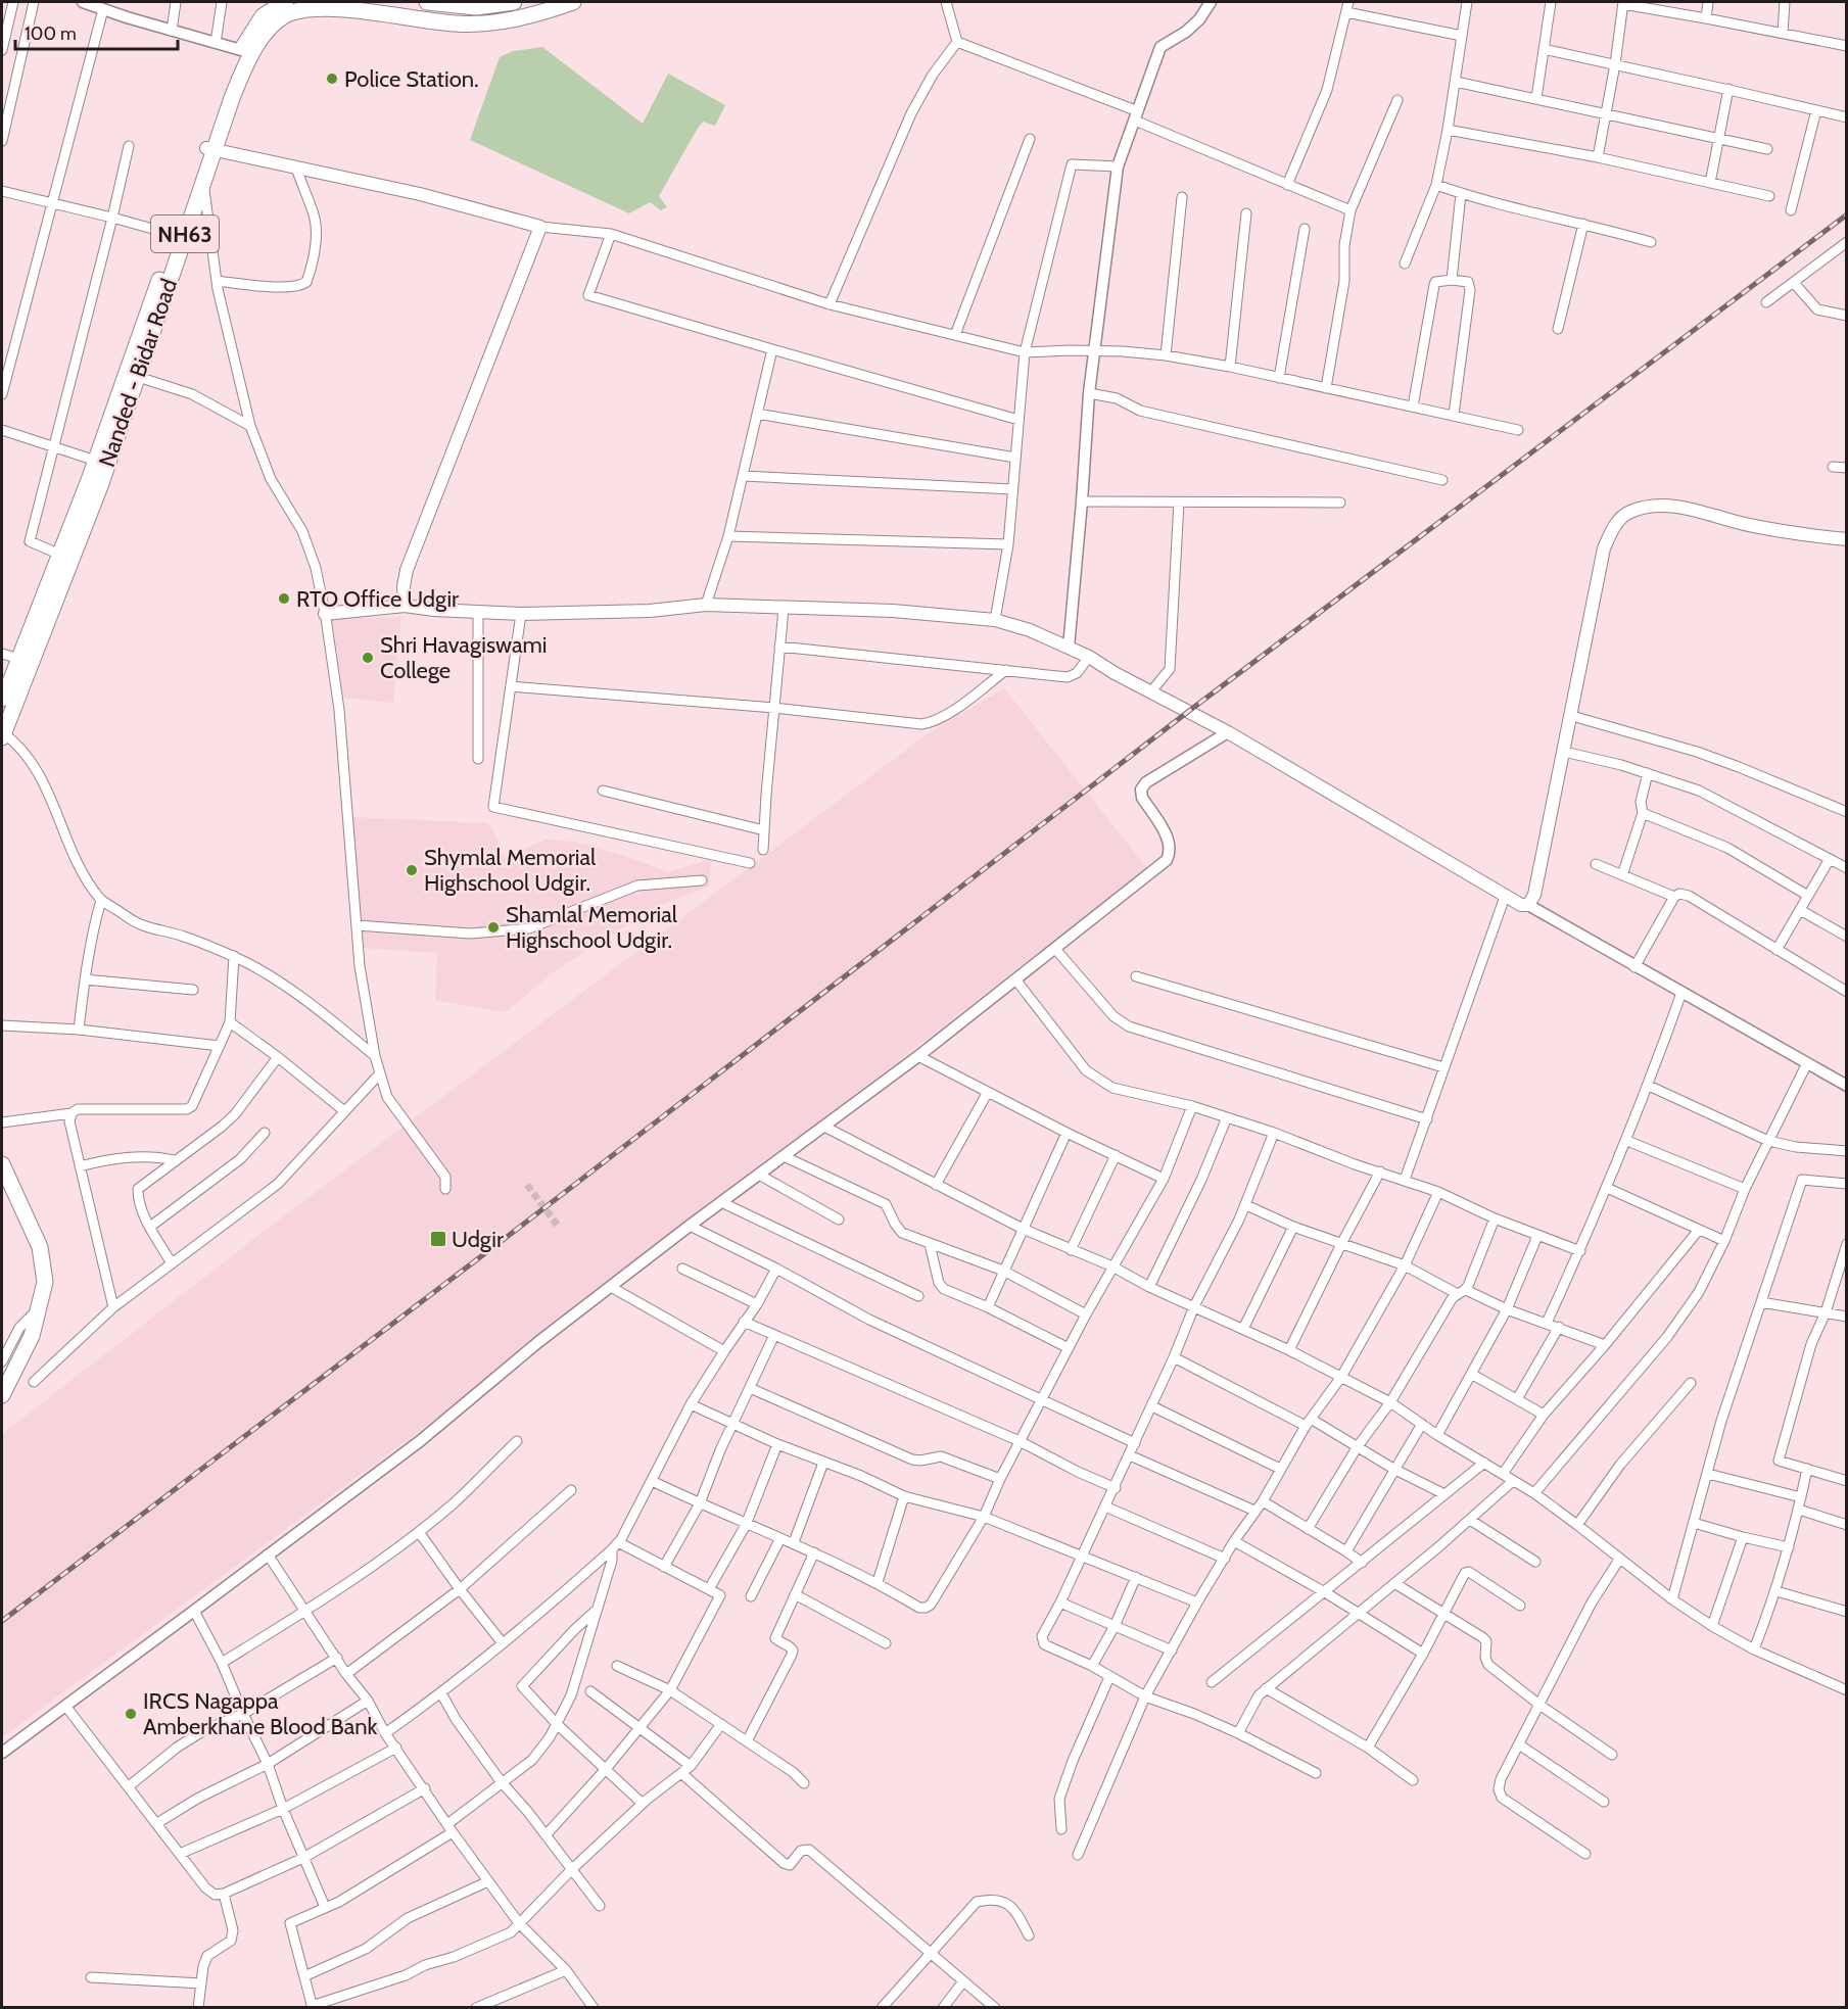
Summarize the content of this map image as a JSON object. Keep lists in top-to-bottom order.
{
  "streets": {
    "highway": ["NH63", "Nanded - Bidar Road"]
  },
  "places": {
    "other": [
      "Police Station.",
      "RTO Office Udgir",
      "Shri Havagiswami College",
      "Shymlal Memorial Highschool Udgir.",
      "Shamlal Memorial Highschool Udgir.",
      "IRCS Nagappa Amberkhane Blood Bank"
    ],
    "transit": ["Udgir"]
  },
  "scale_bar": "100 m"
}
